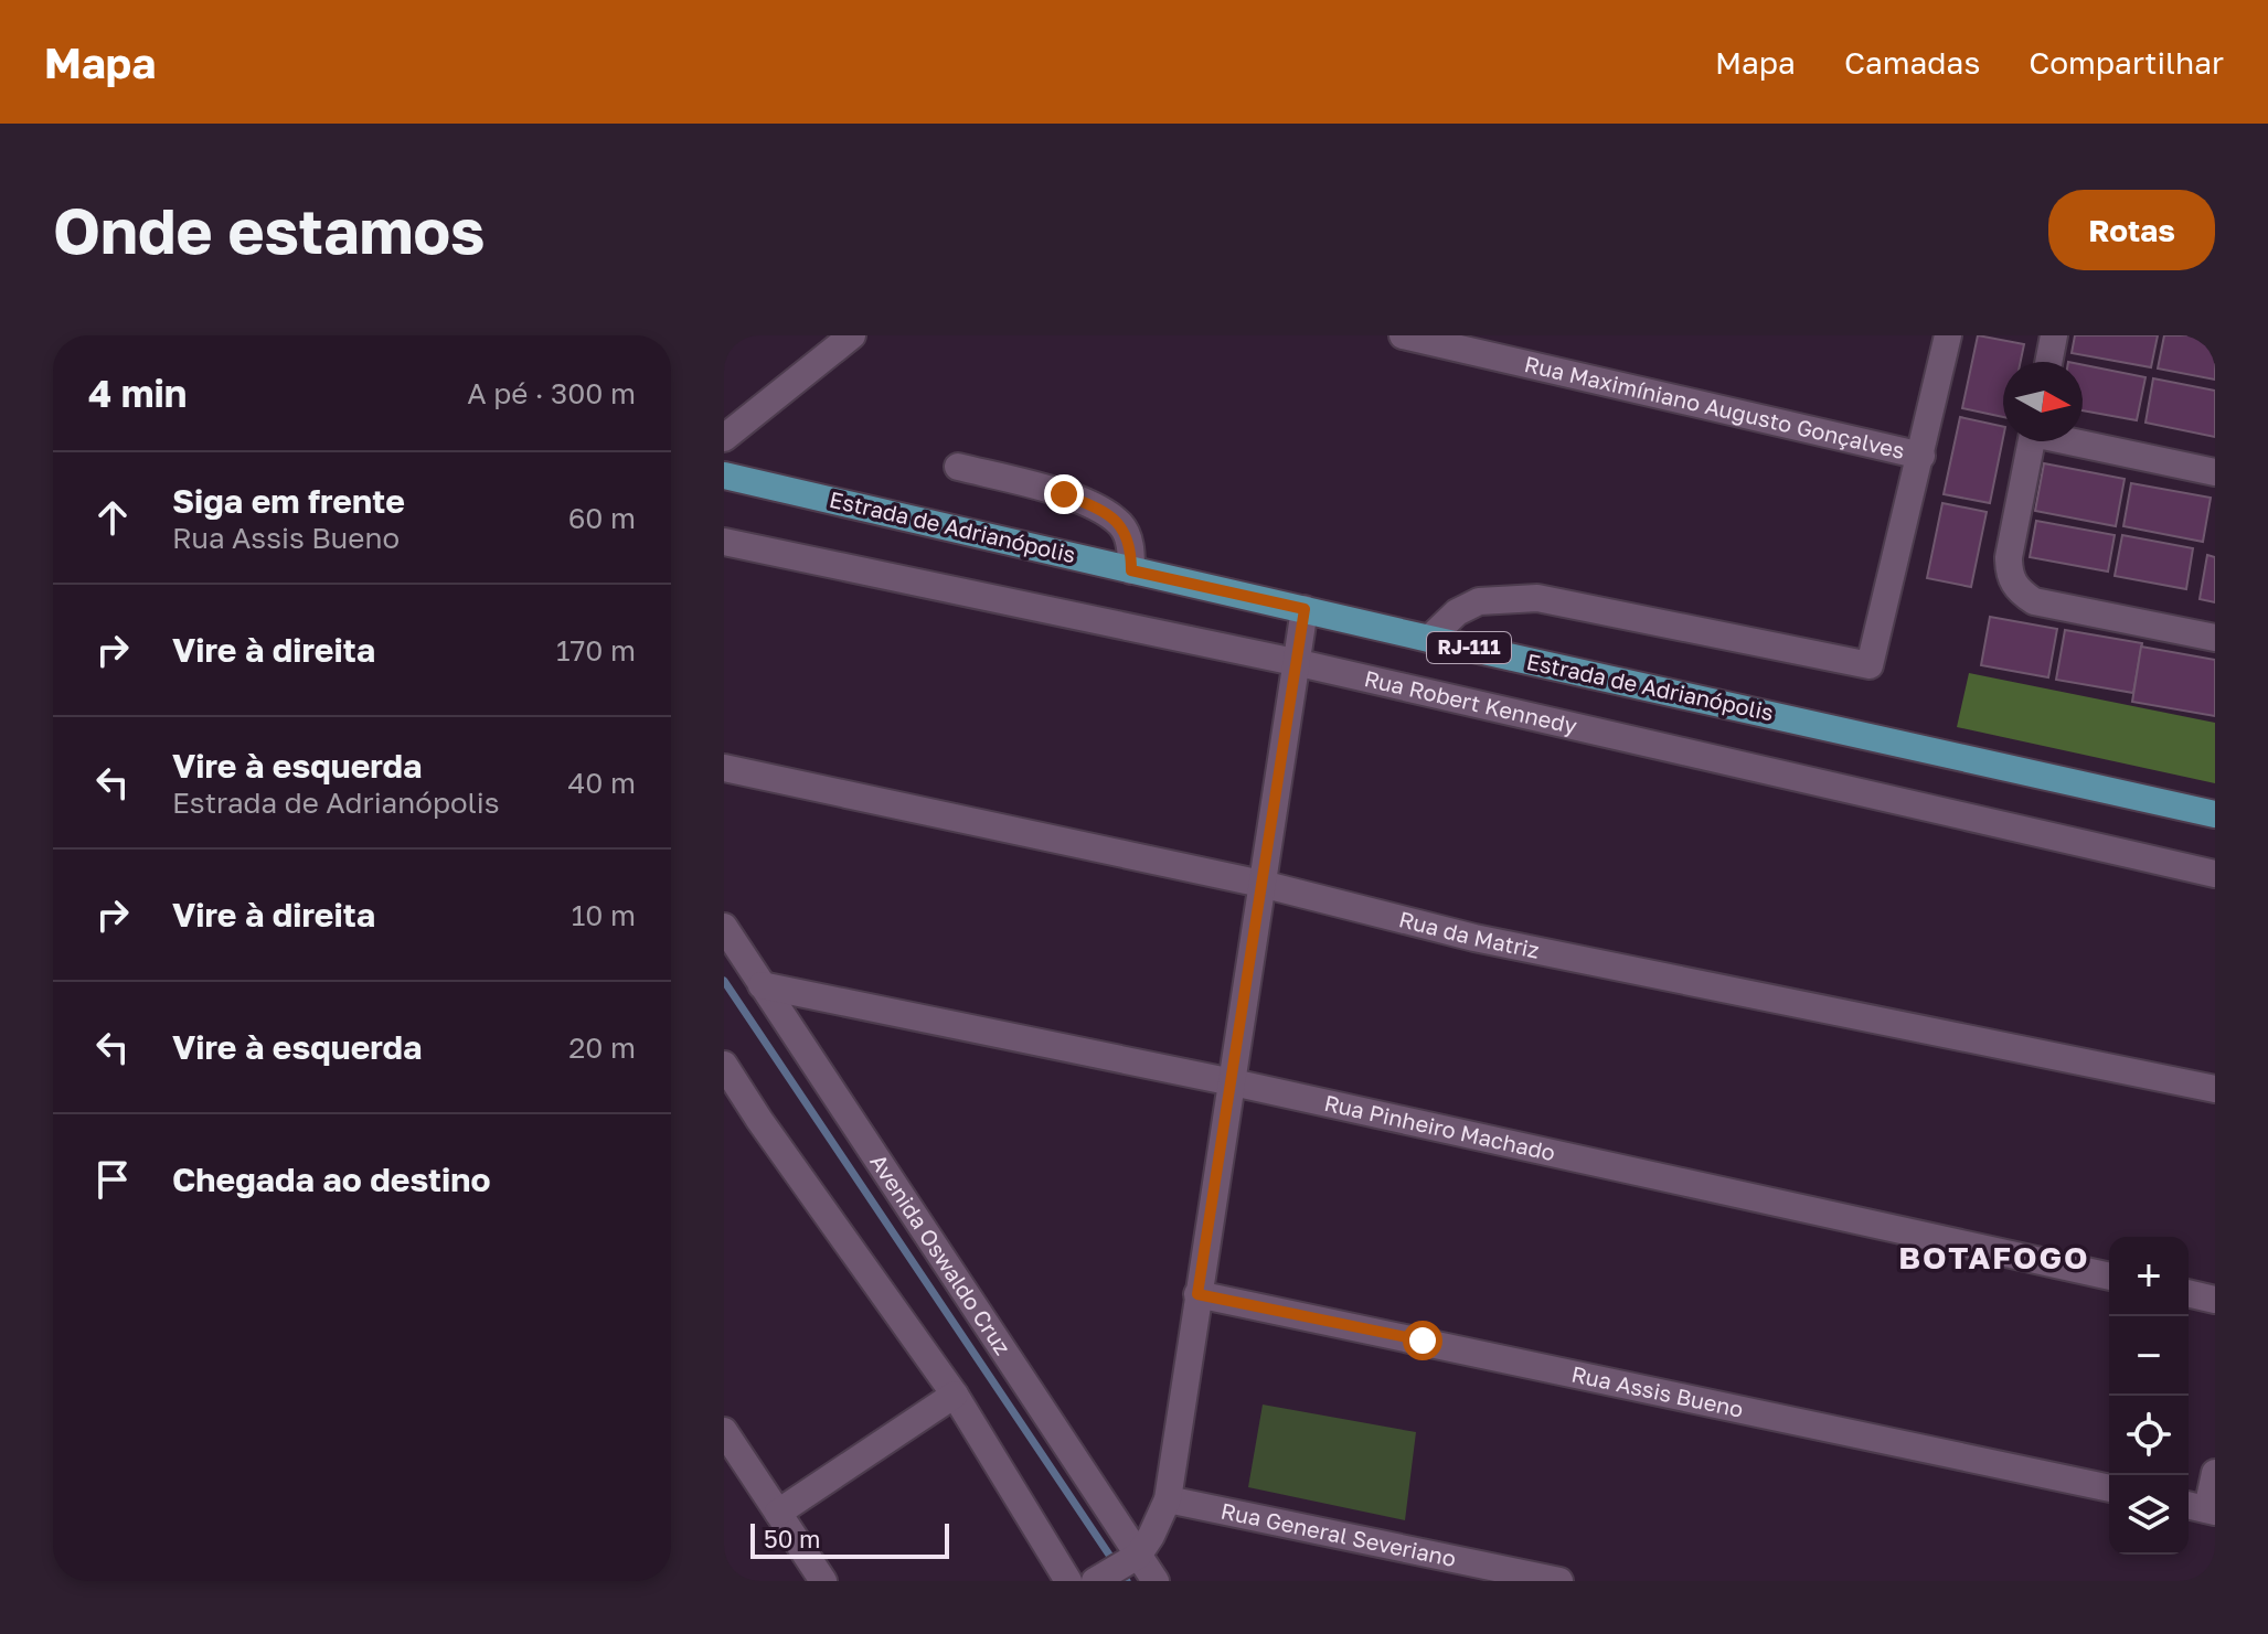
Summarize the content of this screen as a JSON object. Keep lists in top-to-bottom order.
{
  "streets": {
    "main road": ["Estrada de Adrianópolis", "RJ-111"],
    "street": [
      "Rua Maximíniano Augusto Gonçalves",
      "Rua Robert Kennedy",
      "Rua da Matriz",
      "Rua Pinheiro Machado",
      "Avenida Oswaldo Cruz",
      "Rua Assis Bueno",
      "Rua General Severiano"
    ]
  },
  "crossings": [
    ["Rua Pinheiro Machado", "Avenida Oswaldo Cruz"]
  ],
  "districts": ["BOTAFOGO"],
  "scale_bar": "50 m",
  "north": "right",
  "page": {
    "header": "Mapa",
    "nav": ["Mapa", "Camadas", "Compartilhar"],
    "buttons": "Rotas",
    "title": "Onde estamos",
    "heading": ["4 min", "A pé · 300 m"],
    "list": [
      ["Siga em frente", "Rua Assis Bueno", "60 m"],
      ["Vire à direita", "170 m"],
      ["Vire à esquerda", "Estrada de Adrianópolis", "40 m"],
      ["Vire à direita", "10 m"],
      ["Vire à esquerda", "20 m"],
      "Chegada ao destino"
    ],
    "map_buttons": ["+", "−"],
    "scale": "50 m"
  }
}
